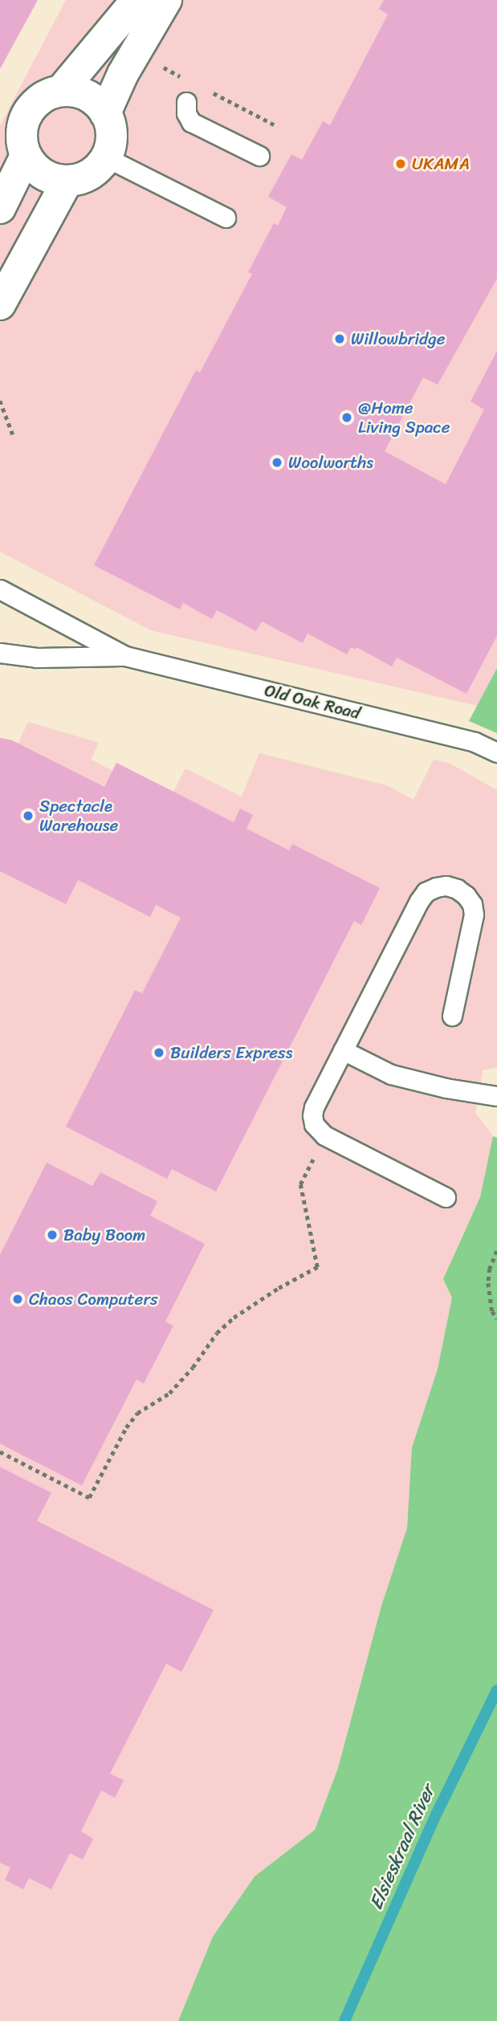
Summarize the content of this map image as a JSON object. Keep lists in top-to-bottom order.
{
  "streets": {
    "lane": ["Old Oak Road"]
  },
  "water": ["Elsieskraal River"],
  "places": [
    "UKAMA",
    "Willowbridge",
    "@Home Living Space",
    "Woolworths",
    "Spectacle Warehouse",
    "Builders Express",
    "Baby Boom",
    "Chaos Computers"
  ]
}
